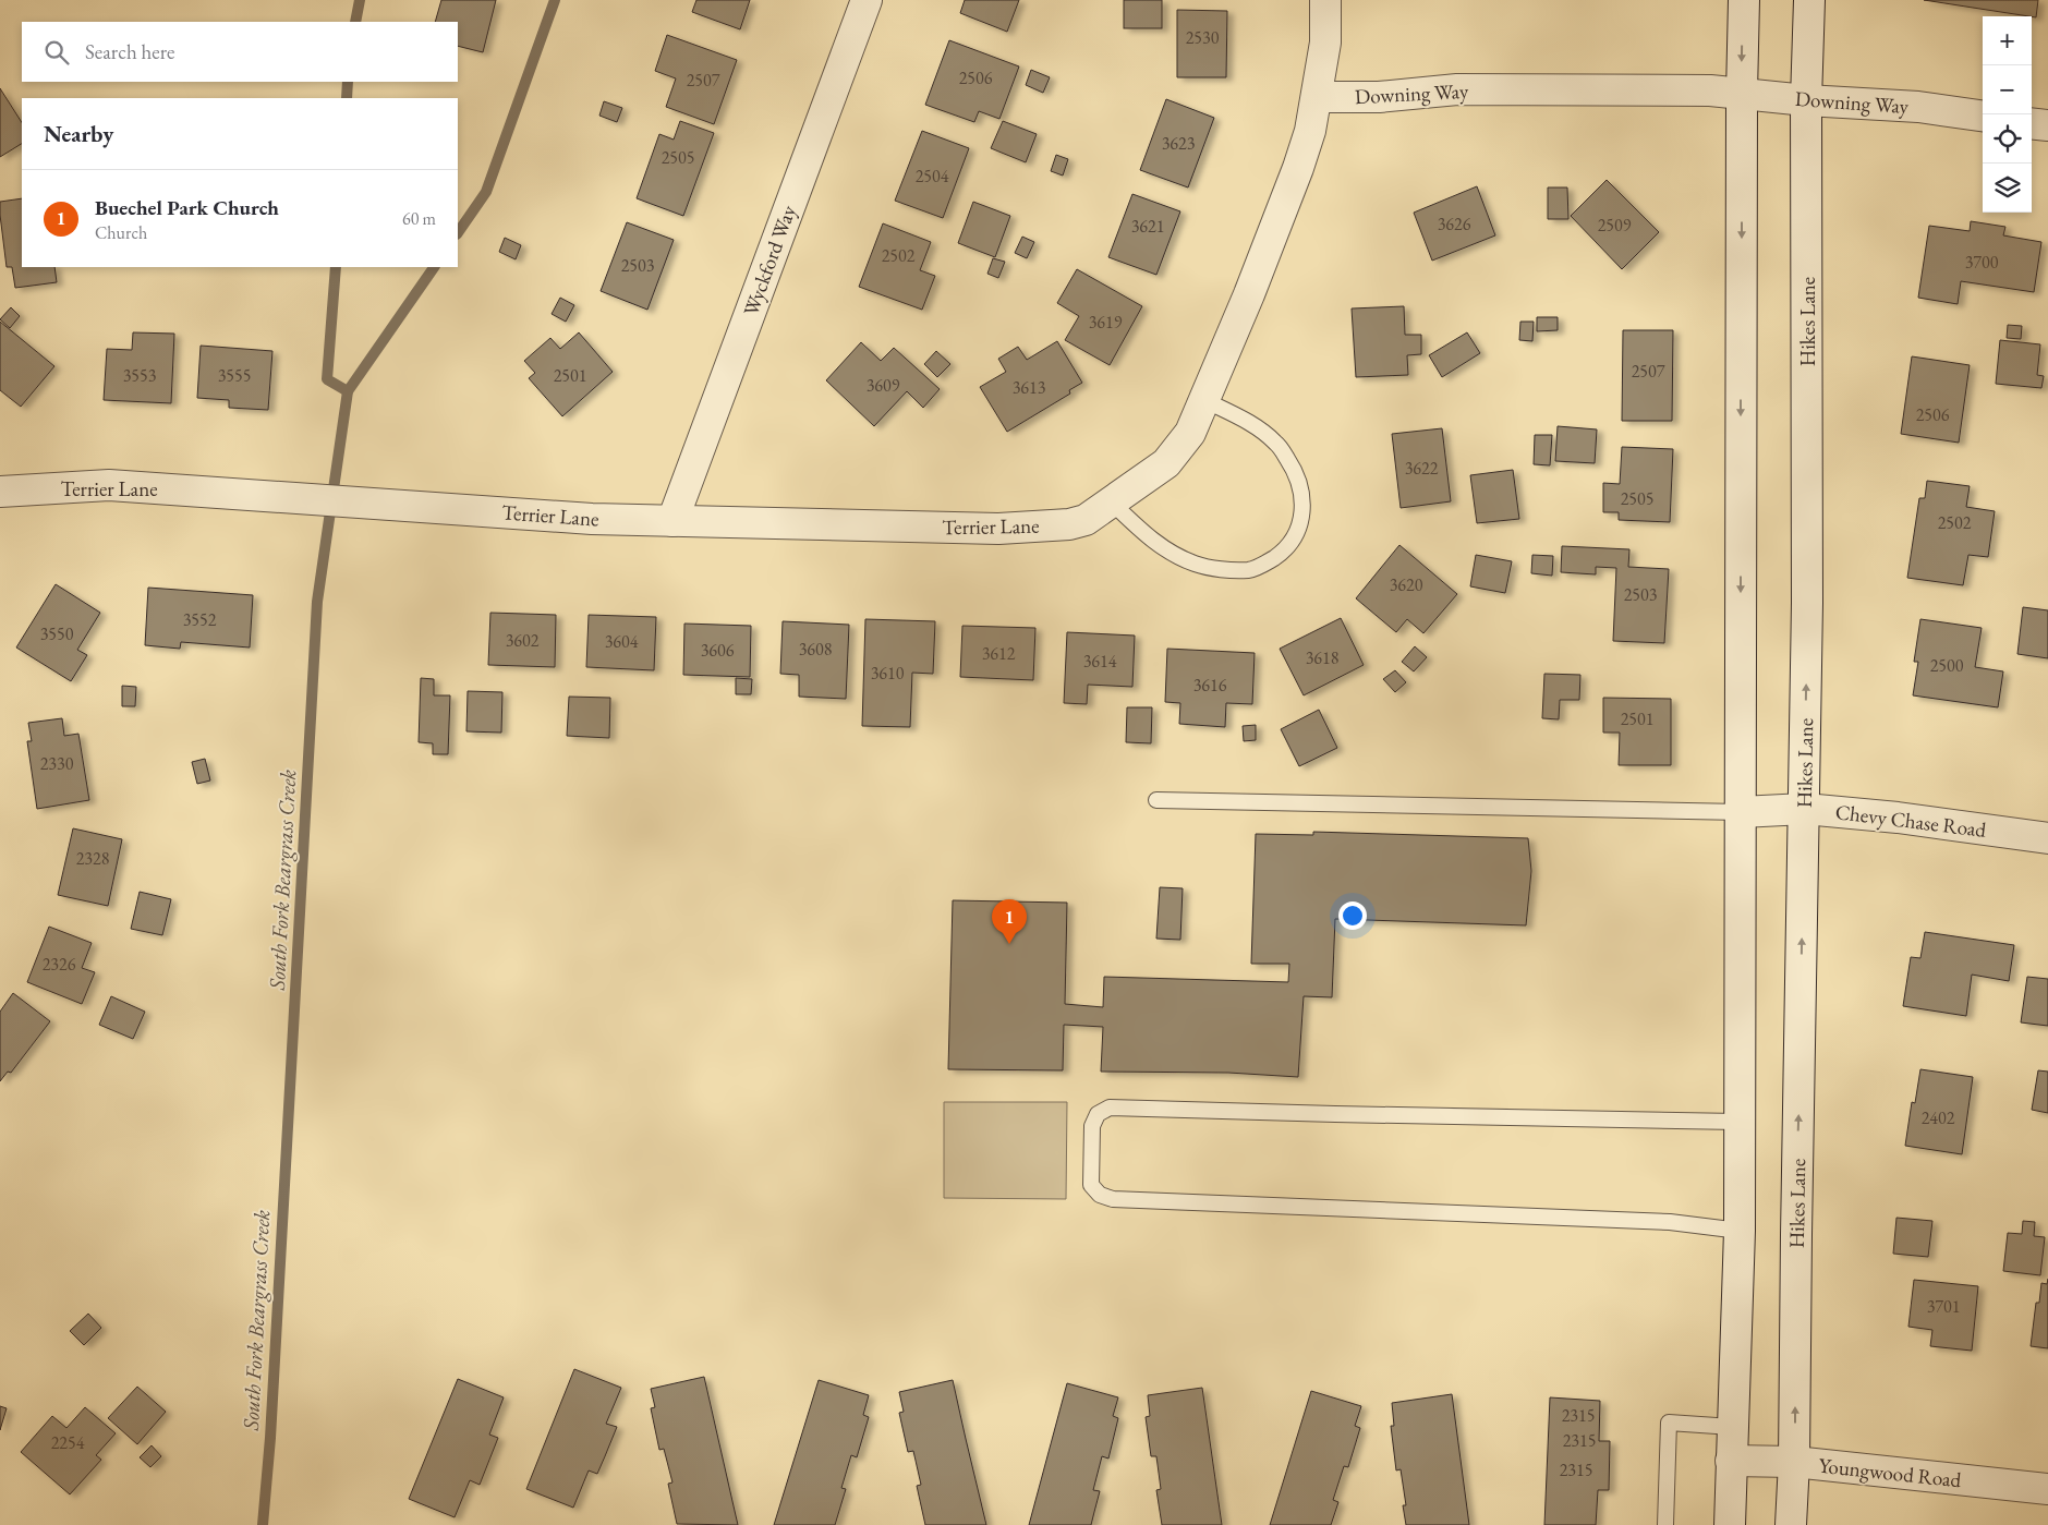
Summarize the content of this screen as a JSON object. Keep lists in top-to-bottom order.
{
  "streets": {
    "street": [
      "Downing Way",
      "Wyckford Way",
      "Hikes Lane",
      "Terrier Lane",
      "Chevy Chase Road",
      "Youngwood Road"
    ]
  },
  "crossings": [
    ["Downing Way", "Hikes Lane"],
    ["Wyckford Way", "Terrier Lane"],
    ["Hikes Lane", "Chevy Chase Road"],
    ["Hikes Lane", "Youngwood Road"]
  ],
  "water": ["South Fork Beargrass Creek"],
  "house_numbers": [
    "2530",
    "2506",
    "2507",
    "3623",
    "2505",
    "2504",
    "3626",
    "2509",
    "3621",
    "2502",
    "3700",
    "2503",
    "3619",
    "2507",
    "3553",
    "3555",
    "2501",
    "3609",
    "3613",
    "2506",
    "3622",
    "2505",
    "2502",
    "3620",
    "2503",
    "3552",
    "3550",
    "3602",
    "3604",
    "3608",
    "3606",
    "3612",
    "3618",
    "3614",
    "2500",
    "3610",
    "3616",
    "2501",
    "2330",
    "2328",
    "2326",
    "2402",
    "3701",
    "2315",
    "2315",
    "2254",
    "2315"
  ],
  "page": {
    "map_buttons": ["+", "−"],
    "search": "Search here",
    "heading": "Nearby",
    "list": [
      {
        "mark": "1",
        "name": "Buechel Park Church",
        "note": "Church",
        "value": "60 m"
      }
    ],
    "pins": "1"
  }
}
